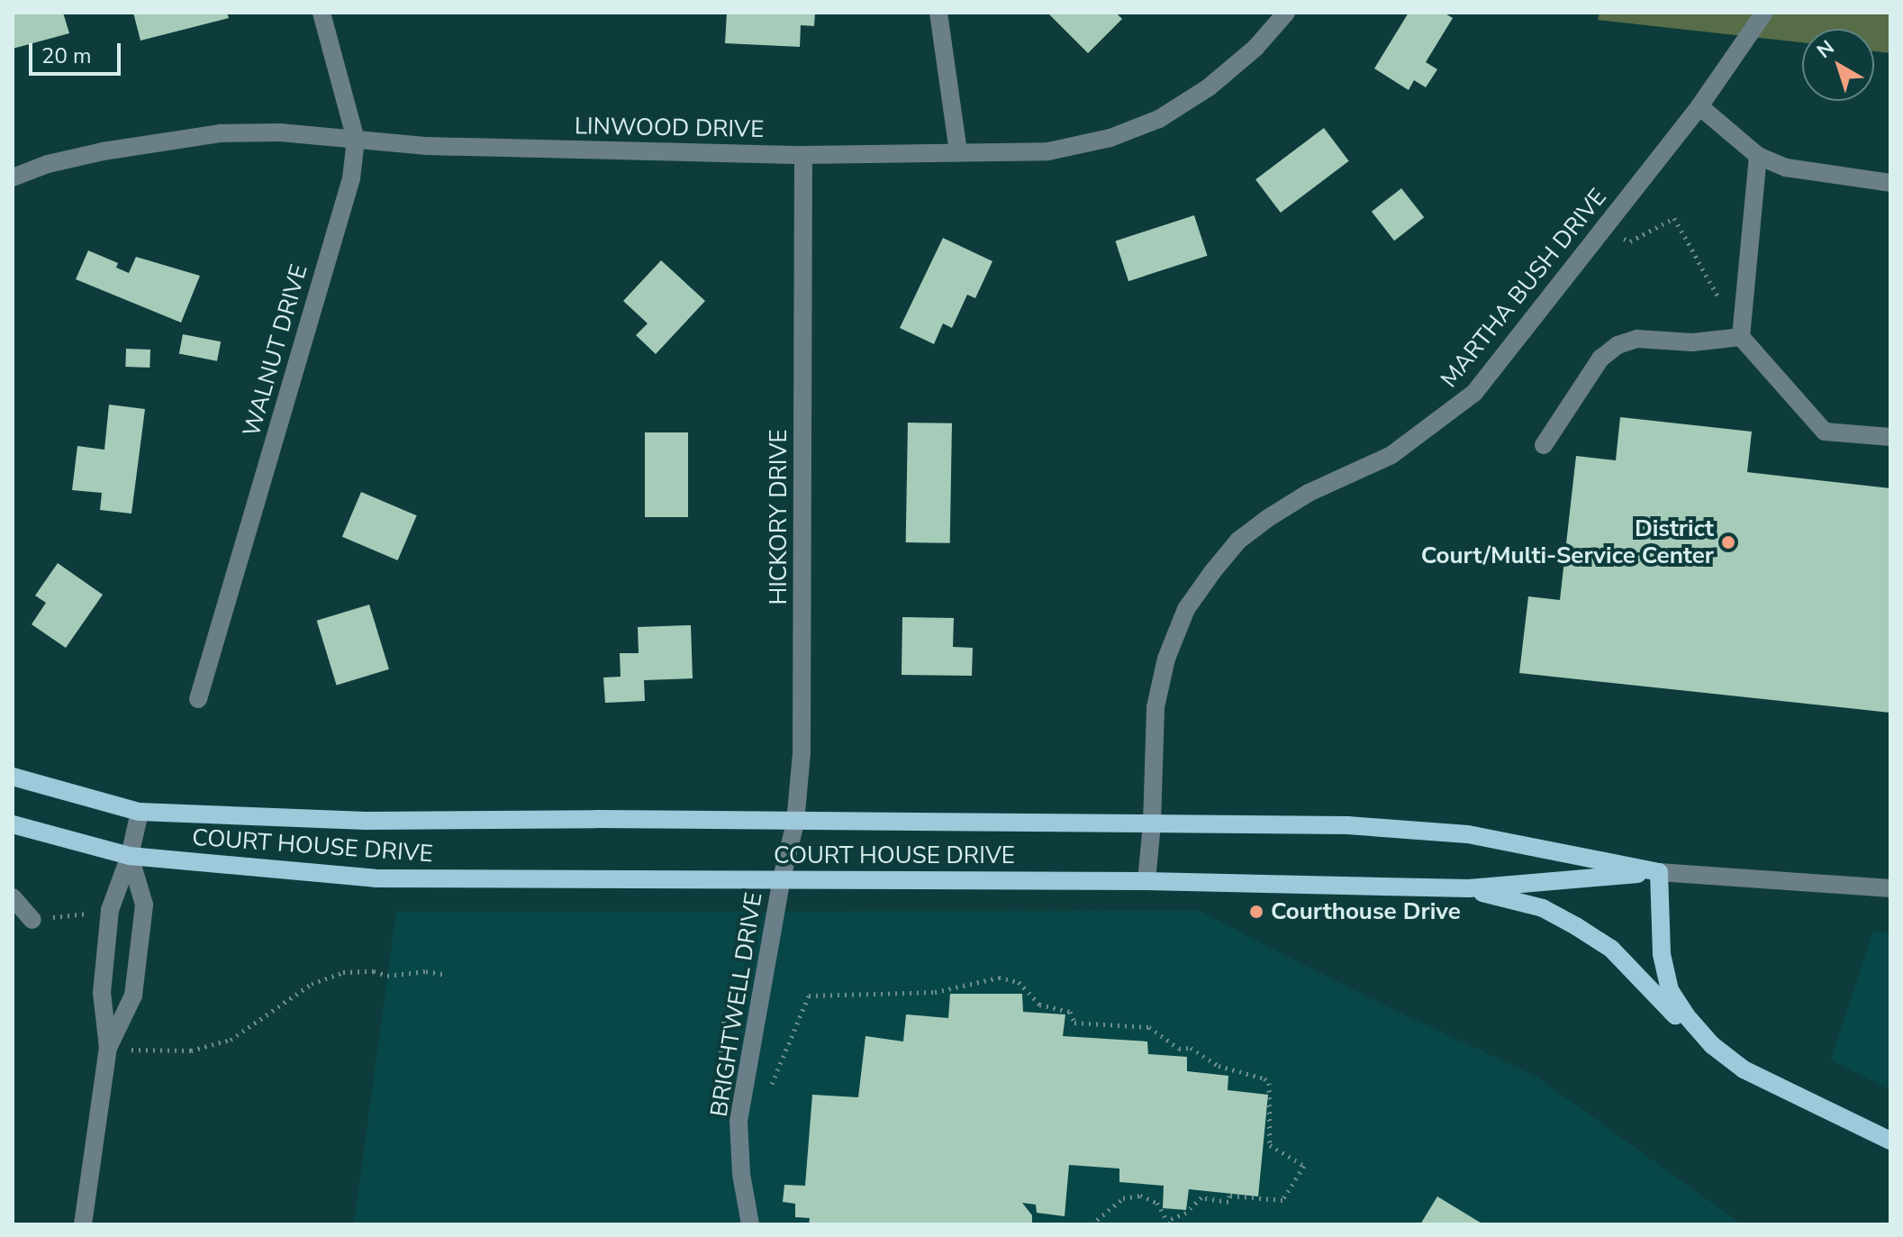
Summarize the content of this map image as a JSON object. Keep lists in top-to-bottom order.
{
  "streets": {
    "main road": ["COURT HOUSE DRIVE"],
    "street": [
      "LINWOOD DRIVE",
      "MARTHA BUSH DRIVE",
      "WALNUT DRIVE",
      "HICKORY DRIVE",
      "BRIGHTWELL DRIVE"
    ]
  },
  "crossings": [
    ["LINWOOD DRIVE", "WALNUT DRIVE"],
    ["LINWOOD DRIVE", "HICKORY DRIVE"],
    ["MARTHA BUSH DRIVE", "COURT HOUSE DRIVE"],
    ["HICKORY DRIVE", "COURT HOUSE DRIVE"],
    ["HICKORY DRIVE", "BRIGHTWELL DRIVE"],
    ["COURT HOUSE DRIVE", "BRIGHTWELL DRIVE"]
  ],
  "places": ["District Court/Multi-Service Center", "Courthouse Drive"],
  "scale_bar": "20 m",
  "north": "top left"
}
